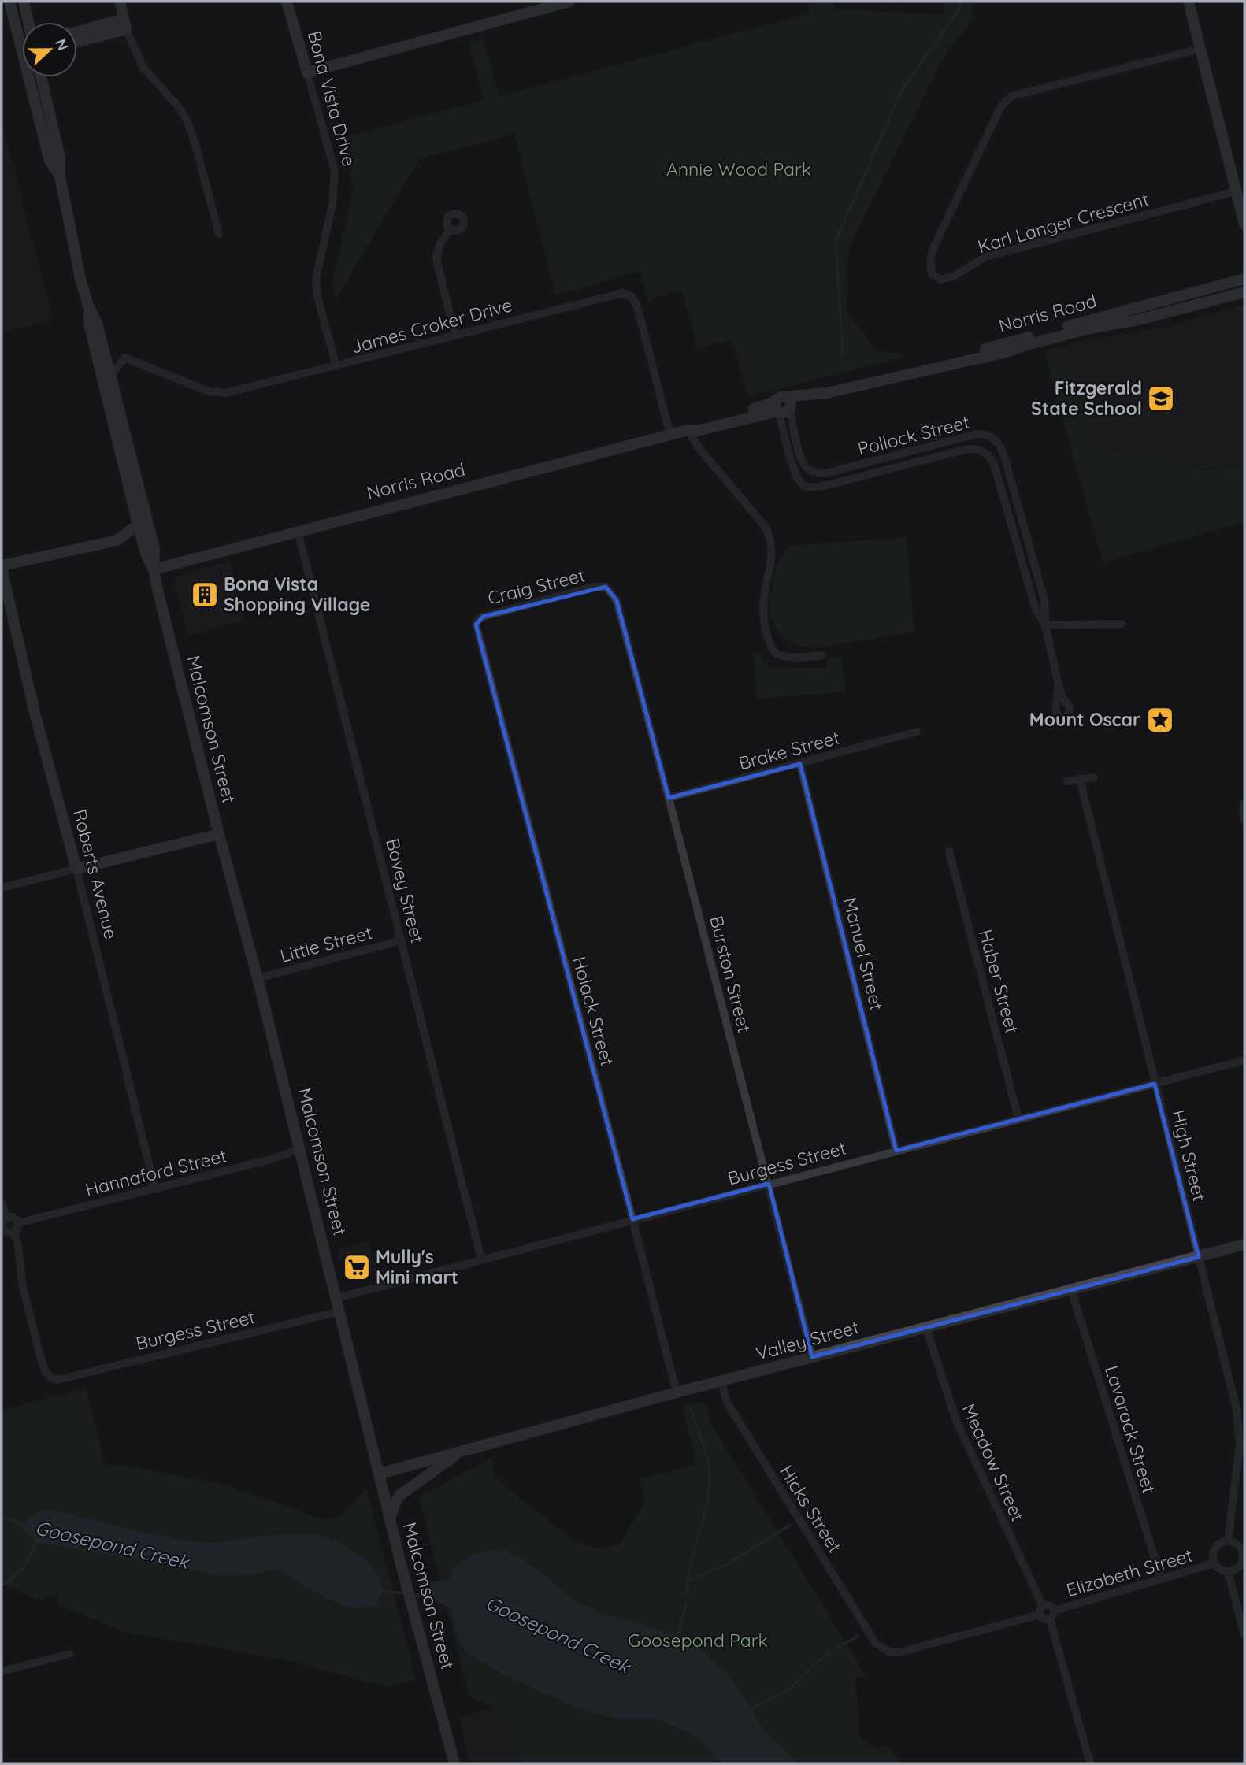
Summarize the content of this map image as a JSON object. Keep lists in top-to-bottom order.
{
  "streets": {
    "street": [
      "Bona Vista Drive",
      "Karl Langer Crescent",
      "Norris Road",
      "James Croker Drive",
      "Pollock Street",
      "Craig Street",
      "Malcomson Street",
      "Brake Street",
      "Roberts Avenue",
      "Bovey Street",
      "Little Street",
      "Manuel Street",
      "Burston Street",
      "Haber Street",
      "Holack Street",
      "High Street",
      "Burgess Street",
      "Hannaford Street",
      "Valley Street",
      "Lavarack Street",
      "Meadow Street",
      "Hicks Street",
      "Elizabeth Street"
    ]
  },
  "crossings": [
    ["Bona Vista Drive", "James Croker Drive"],
    ["Norris Road", "James Croker Drive"],
    ["Norris Road", "Malcomson Street"],
    ["Norris Road", "Bovey Street"],
    ["James Croker Drive", "Malcomson Street"],
    ["Craig Street", "Burston Street"],
    ["Craig Street", "Holack Street"],
    ["Malcomson Street", "Little Street"],
    ["Malcomson Street", "Burgess Street"],
    ["Malcomson Street", "Hannaford Street"],
    ["Malcomson Street", "Valley Street"],
    ["Brake Street", "Manuel Street"],
    ["Brake Street", "Burston Street"],
    ["Roberts Avenue", "Hannaford Street"],
    ["Bovey Street", "Little Street"],
    ["Bovey Street", "Burgess Street"],
    ["Manuel Street", "Burgess Street"],
    ["Burston Street", "Burgess Street"],
    ["Burston Street", "Valley Street"],
    ["Haber Street", "Burgess Street"],
    ["Holack Street", "Burgess Street"],
    ["Holack Street", "Valley Street"],
    ["High Street", "Burgess Street"],
    ["High Street", "Valley Street"],
    ["High Street", "Elizabeth Street"],
    ["Burgess Street", "Hannaford Street"],
    ["Valley Street", "Lavarack Street"],
    ["Valley Street", "Meadow Street"],
    ["Valley Street", "Hicks Street"],
    ["Lavarack Street", "Elizabeth Street"],
    ["Meadow Street", "Hicks Street"],
    ["Meadow Street", "Elizabeth Street"],
    ["Hicks Street", "Elizabeth Street"]
  ],
  "water": ["Goosepond Creek"],
  "parks": ["Annie Wood Park", "Goosepond Park"],
  "places": {
    "school or university": ["Fitzgerald State School"],
    "building": ["Bona Vista Shopping Village"],
    "place": ["Mount Oscar"],
    "supermarket": ["Mully's Mini mart"]
  },
  "north": "right"
}
